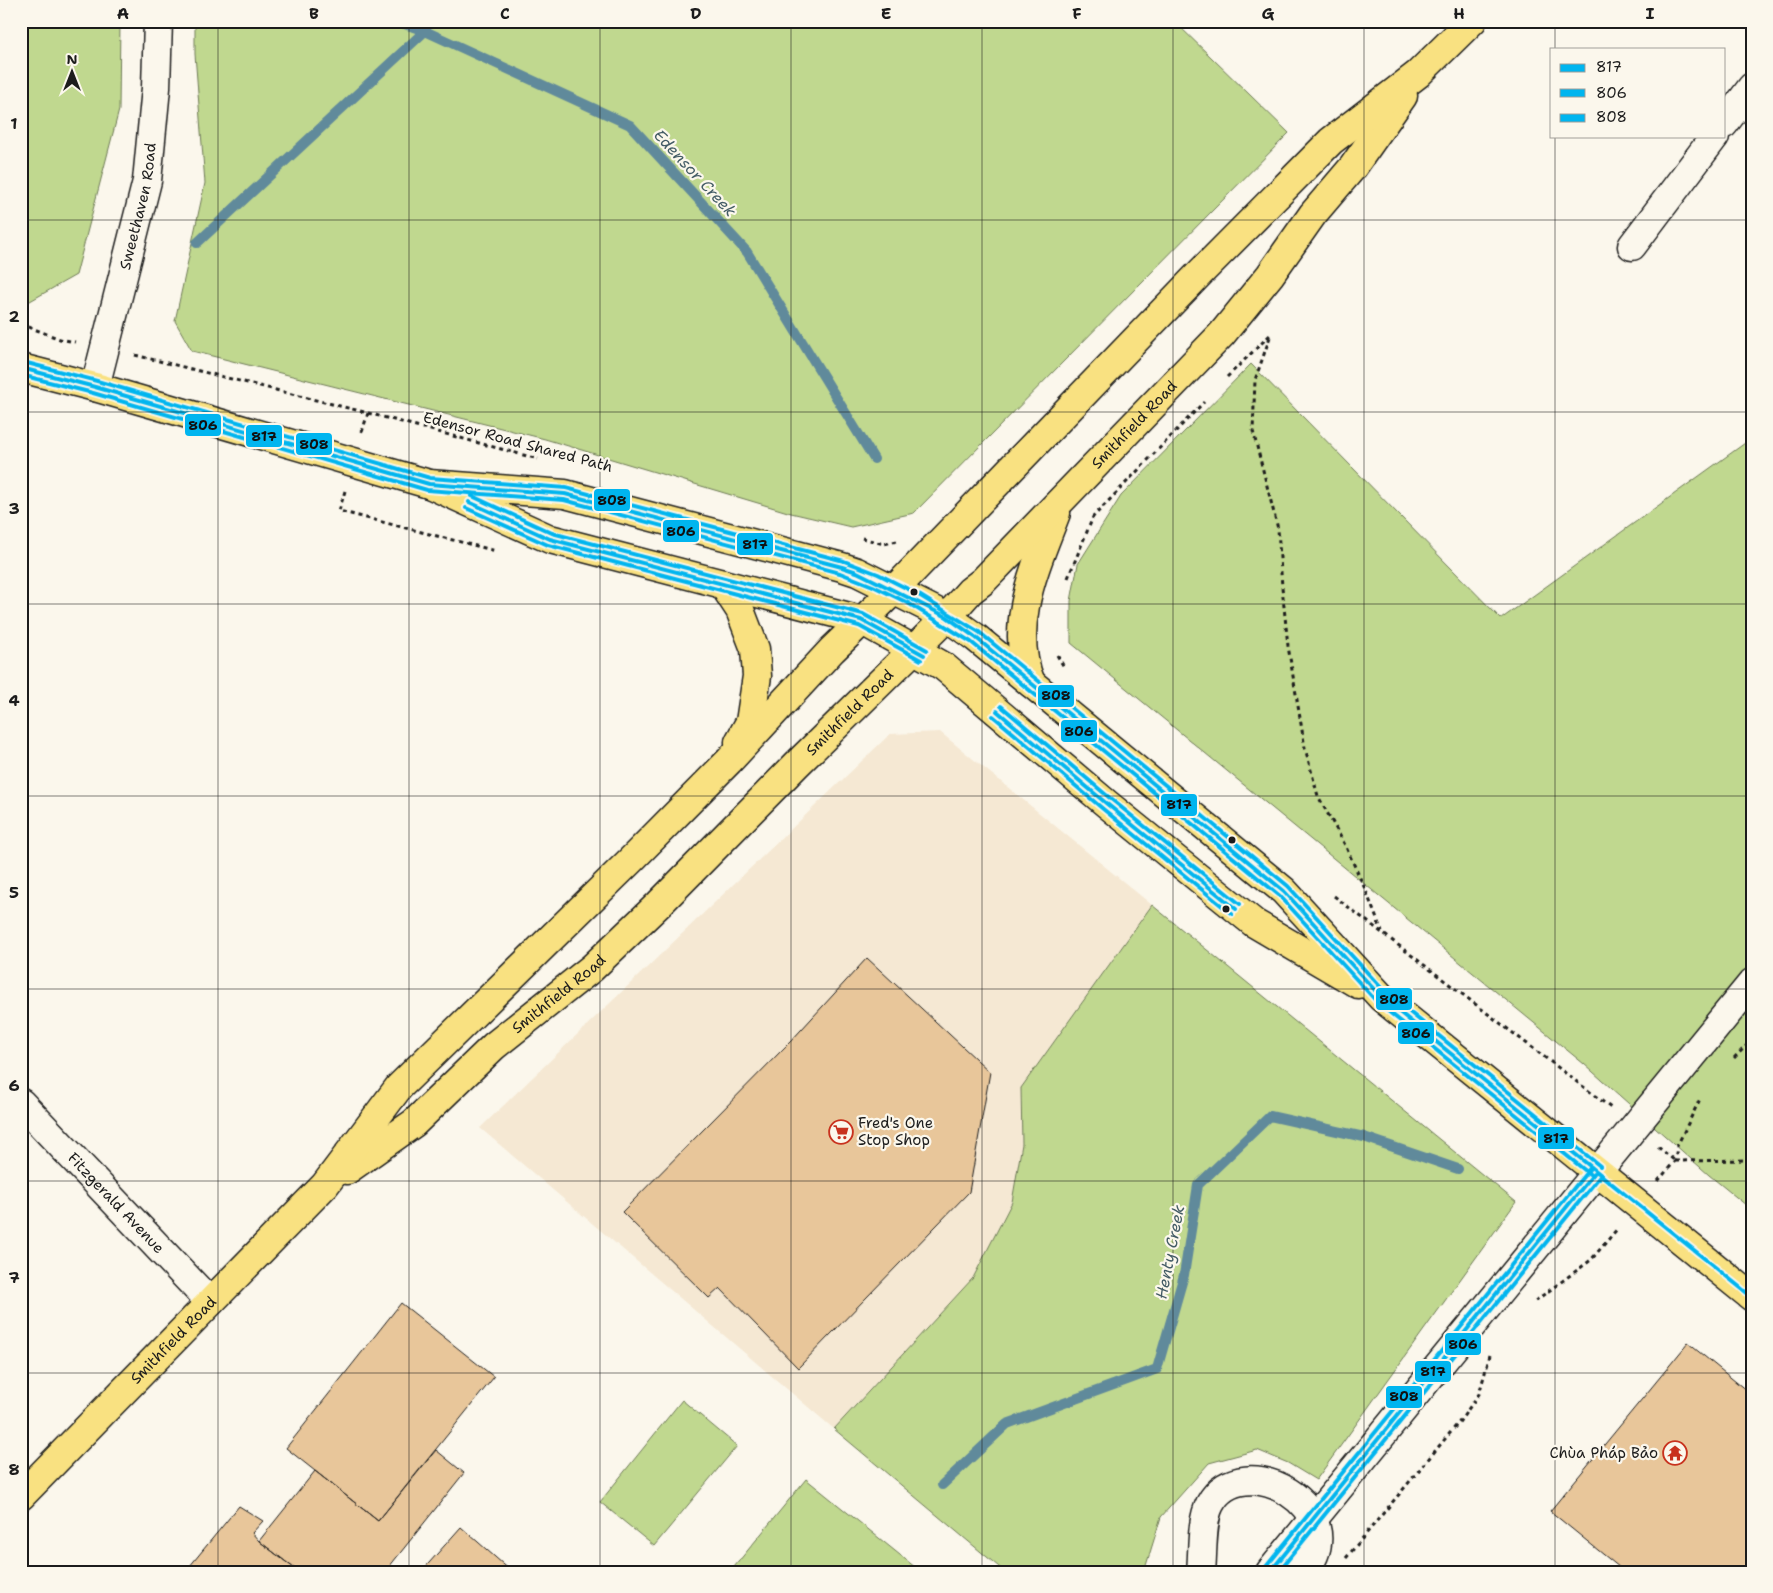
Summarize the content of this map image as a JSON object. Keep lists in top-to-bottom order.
{
  "streets": {
    "main road": ["Smithfield Road"],
    "street": ["Sweethaven Road", "Fitzgerald Avenue"],
    "path": ["Edensor Road Shared Path"]
  },
  "crossings": [
    ["Smithfield Road", "Fitzgerald Avenue"]
  ],
  "water": ["Edensor Creek", "Henty Creek"],
  "places": {
    "supermarket": ["Fred's One Stop Shop"],
    "temple": ["Chùa Pháp Bảo"]
  },
  "lines": ["transit line 808", "transit line 817", "transit line 806"],
  "legend": ["817", "806", "808"],
  "north": "top",
  "grid": {
    "columns": [
      "A",
      "B",
      "C",
      "D",
      "E",
      "F",
      "G",
      "H",
      "I"
    ],
    "rows": [
      "1",
      "2",
      "3",
      "4",
      "5",
      "6",
      "7",
      "8"
    ]
  }
}
